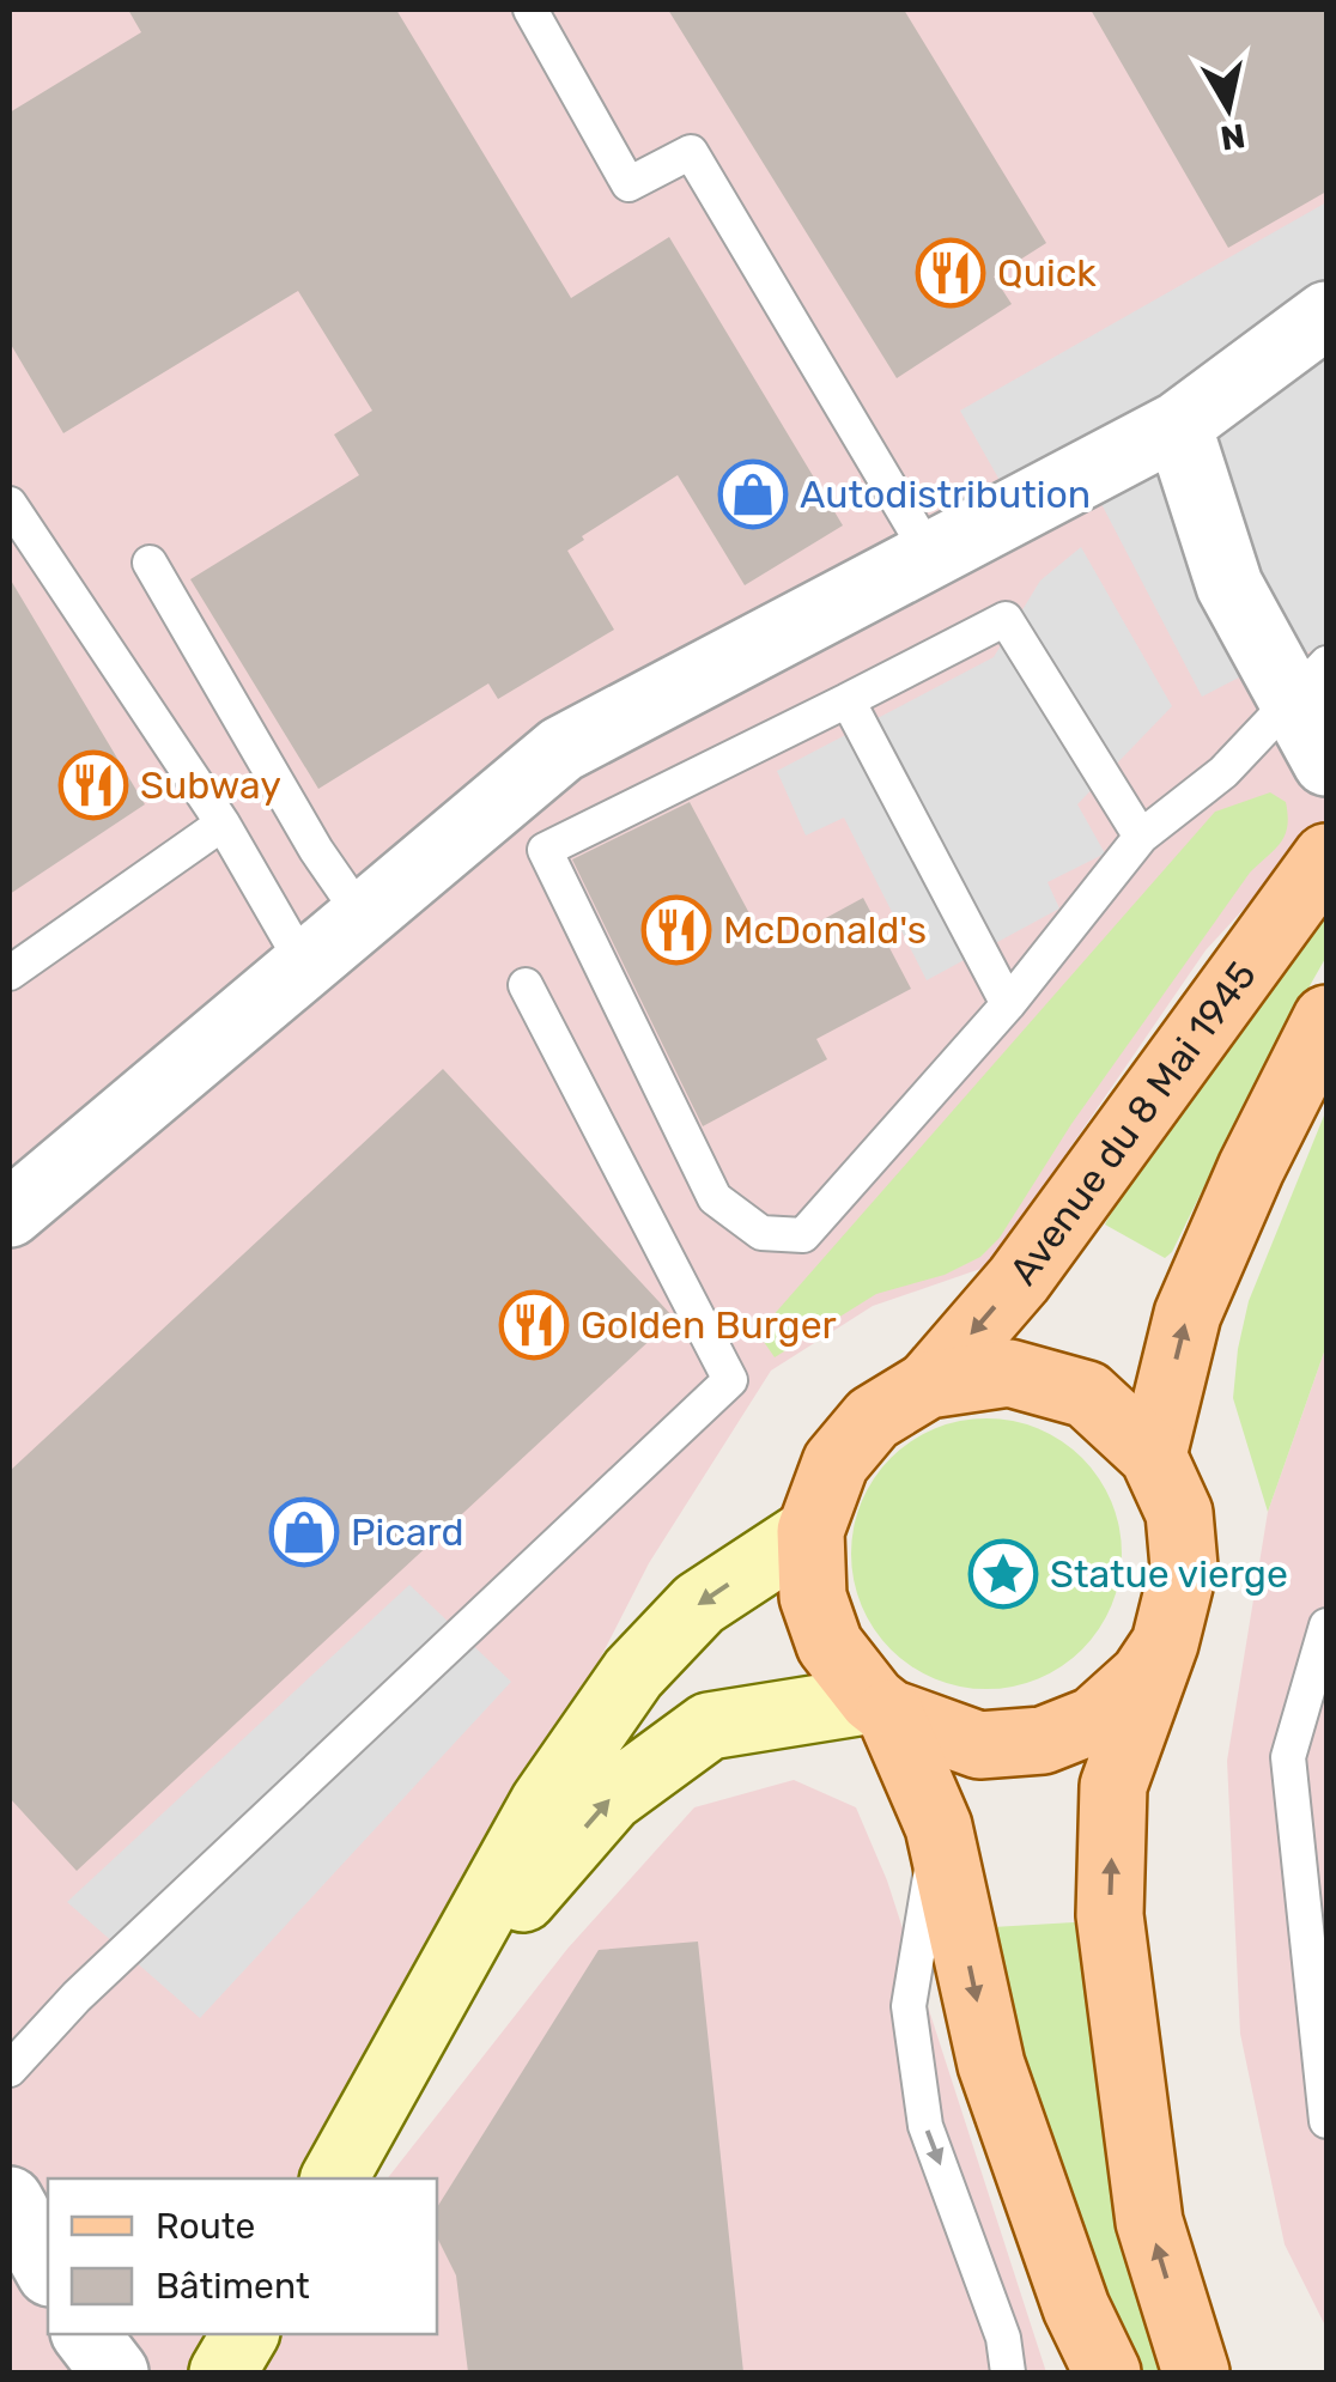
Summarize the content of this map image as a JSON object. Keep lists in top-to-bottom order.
{
  "streets": {
    "main road": ["Avenue du 8 Mai 1945"]
  },
  "places": {
    "restaurant": [
      "Quick",
      "Subway",
      "McDonald's",
      "Golden Burger"
    ],
    "shop": ["Autodistribution", "Picard"],
    "place": ["Statue vierge"]
  },
  "legend": ["Route", "Bâtiment"],
  "north": "bottom"
}
